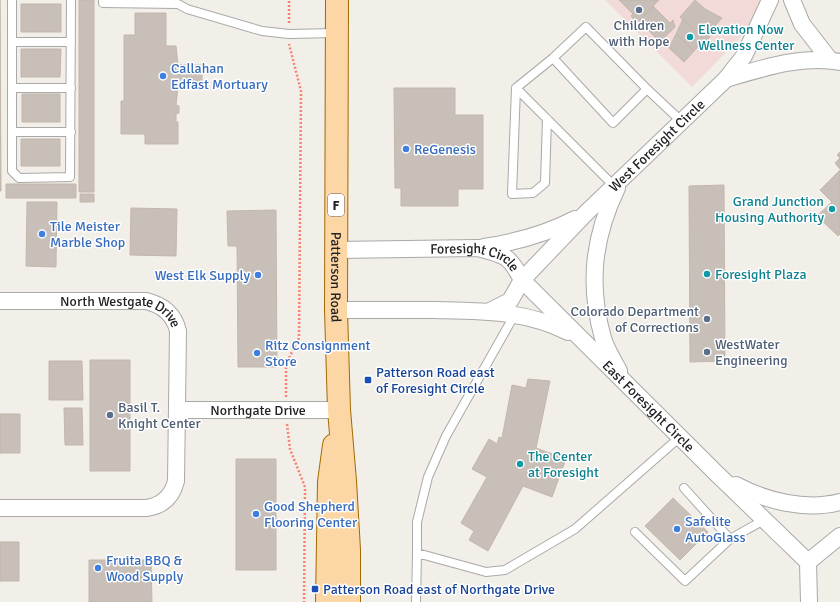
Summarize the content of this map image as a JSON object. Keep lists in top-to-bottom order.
{
  "streets": {
    "main road": ["F", "Patterson Road"],
    "street": [
      "West Foresight Circle",
      "Foresight Circle",
      "North Westgate Drive",
      "East Foresight Circle",
      "Northgate Drive"
    ]
  },
  "crossings": [
    ["West Foresight Circle", "Foresight Circle"],
    ["West Foresight Circle", "East Foresight Circle"],
    ["Foresight Circle", "Patterson Road"],
    ["Foresight Circle", "East Foresight Circle"],
    ["Patterson Road", "Northgate Drive"],
    ["North Westgate Drive", "Northgate Drive"]
  ],
  "places": {
    "other": [
      "Children with Hope",
      "Elevation Now Wellness Center",
      "Callahan Edfast Mortuary",
      "ReGenesis",
      "Grand Junction Housing Authority",
      "Tile Meister Marble Shop",
      "Foresight Plaza",
      "West Elk Supply",
      "Colorado Department of Corrections",
      "WestWater Engineering",
      "Ritz Consignment Store",
      "Basil T. Knight Center",
      "The Center at Foresight",
      "Good Shepherd Flooring Center",
      "Safelite AutoGlass",
      "Fruita BBQ & Wood Supply"
    ],
    "transit": ["Patterson Road east of Foresight Circle", "Patterson Road east of Northgate Drive"]
  }
}
